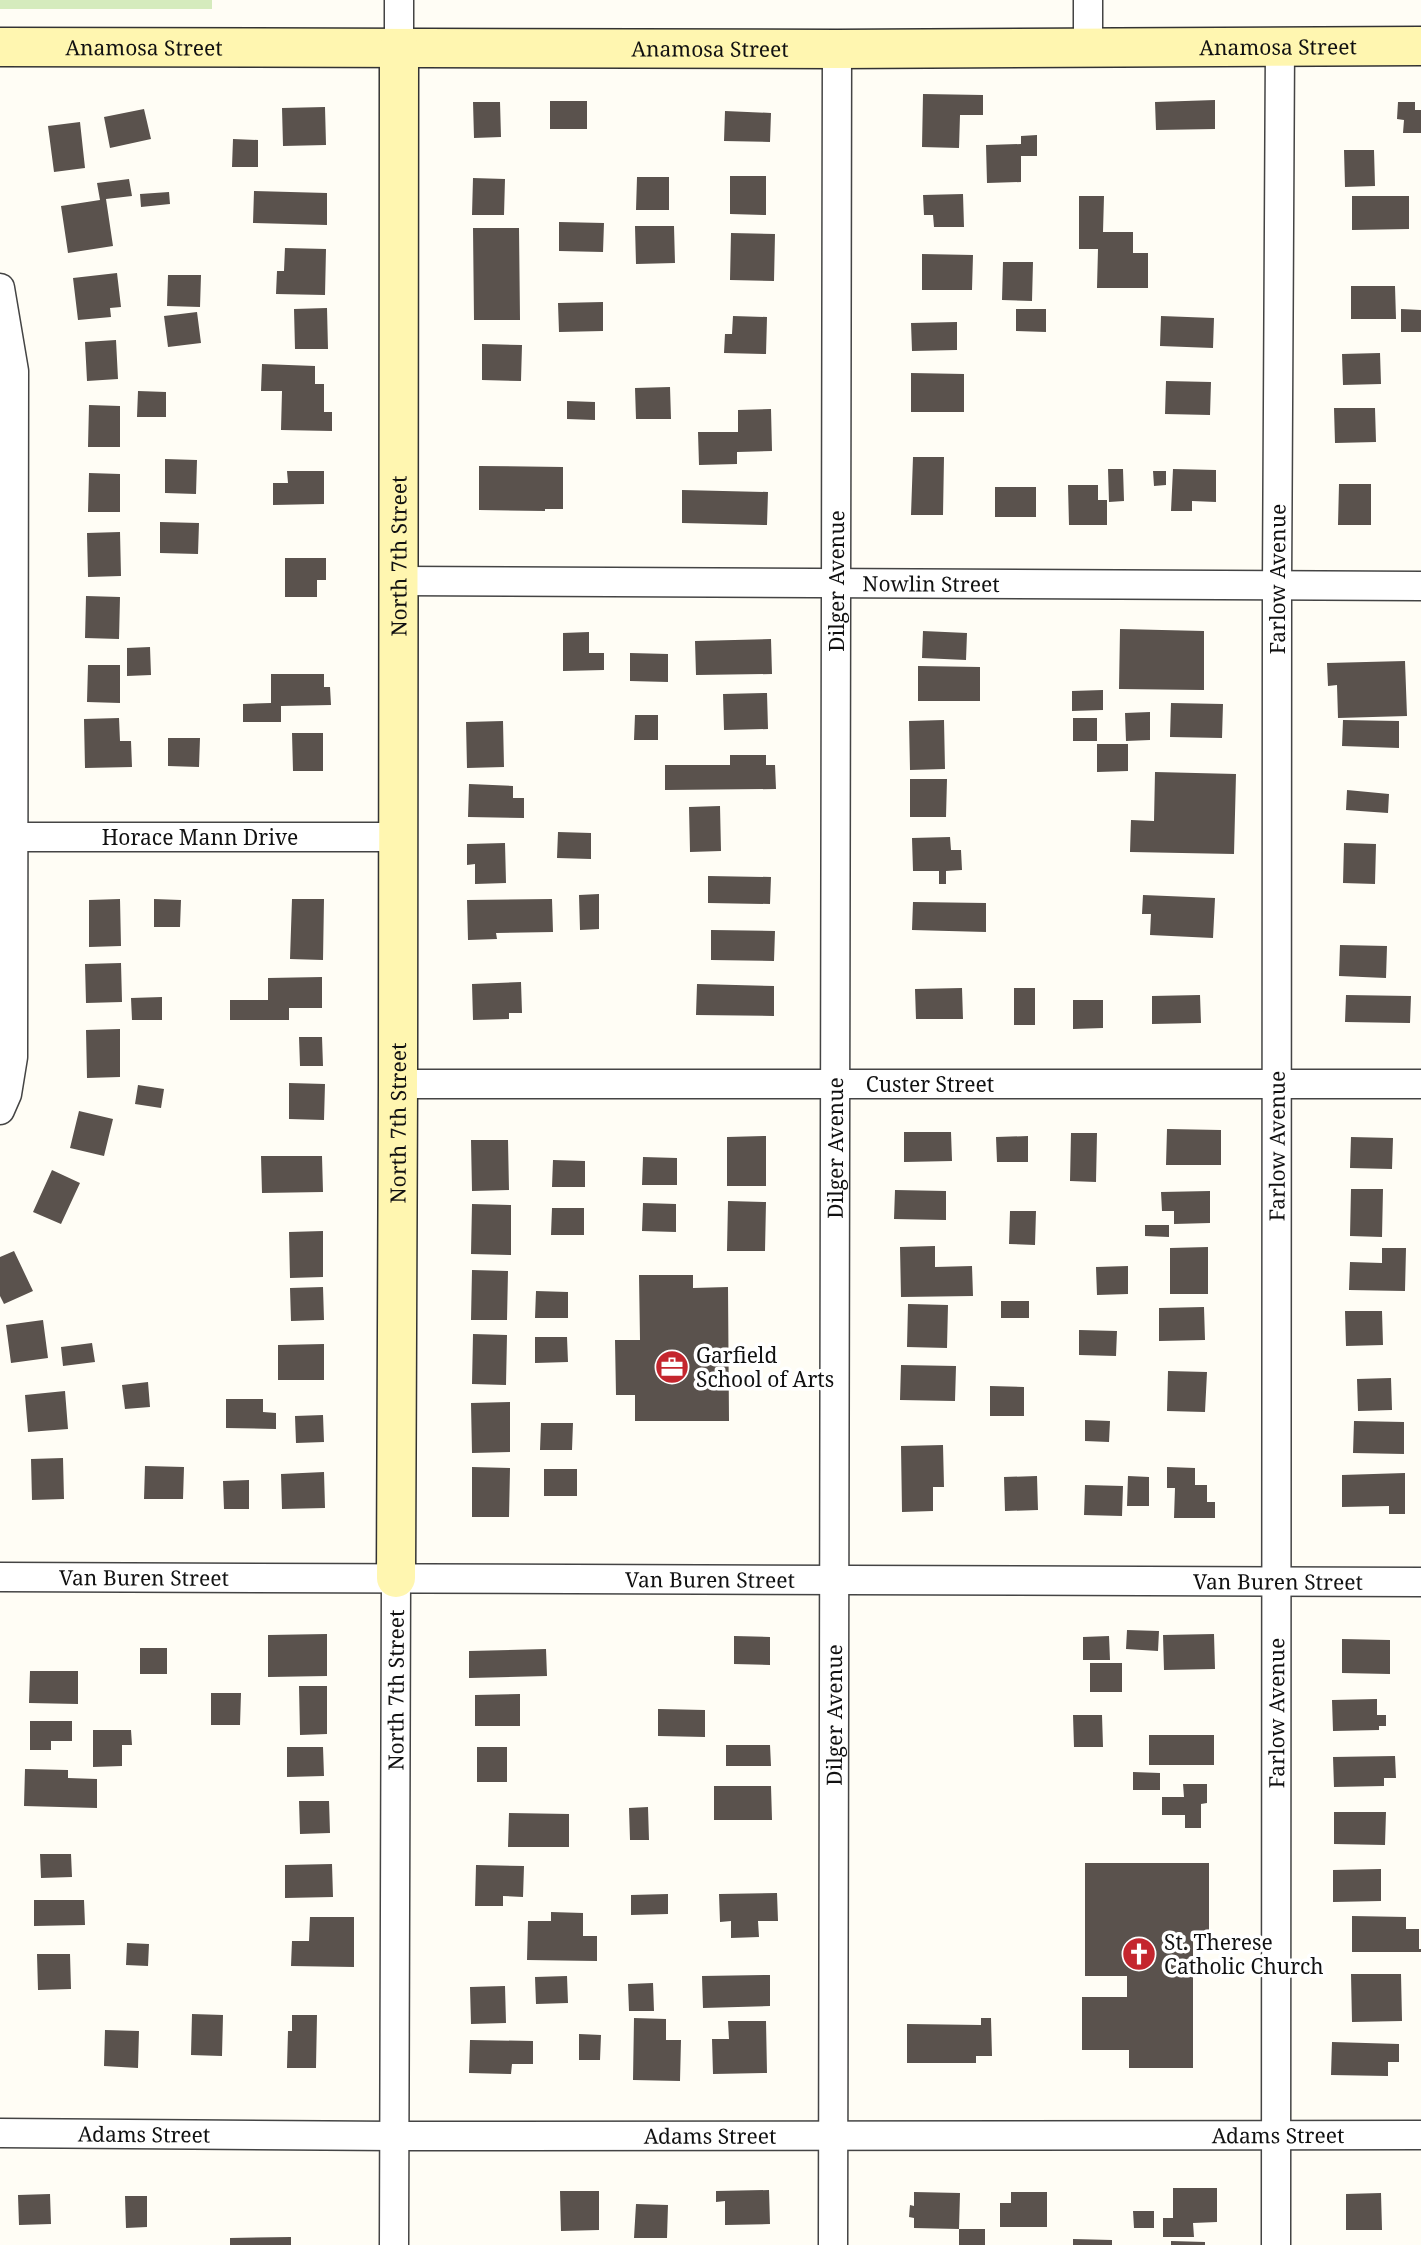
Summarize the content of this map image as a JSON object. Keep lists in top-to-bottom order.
{
  "streets": {
    "street": [
      "Anamosa Street",
      "North 7th Street",
      "Farlow Avenue",
      "Dilger Avenue",
      "Nowlin Street",
      "Horace Mann Drive",
      "Custer Street",
      "Van Buren Street",
      "Adams Street"
    ]
  },
  "crossings": [
    ["Anamosa Street", "North 7th Street"],
    ["Anamosa Street", "Farlow Avenue"],
    ["Anamosa Street", "Dilger Avenue"],
    ["North 7th Street", "Nowlin Street"],
    ["North 7th Street", "Horace Mann Drive"],
    ["North 7th Street", "Custer Street"],
    ["North 7th Street", "Van Buren Street"],
    ["North 7th Street", "Adams Street"],
    ["Farlow Avenue", "Nowlin Street"],
    ["Farlow Avenue", "Custer Street"],
    ["Farlow Avenue", "Van Buren Street"],
    ["Farlow Avenue", "Adams Street"],
    ["Dilger Avenue", "Nowlin Street"],
    ["Dilger Avenue", "Custer Street"],
    ["Dilger Avenue", "Van Buren Street"],
    ["Dilger Avenue", "Adams Street"]
  ],
  "places": {
    "office": ["Garfield School of Arts"],
    "church": ["St. Therese Catholic Church"]
  }
}
